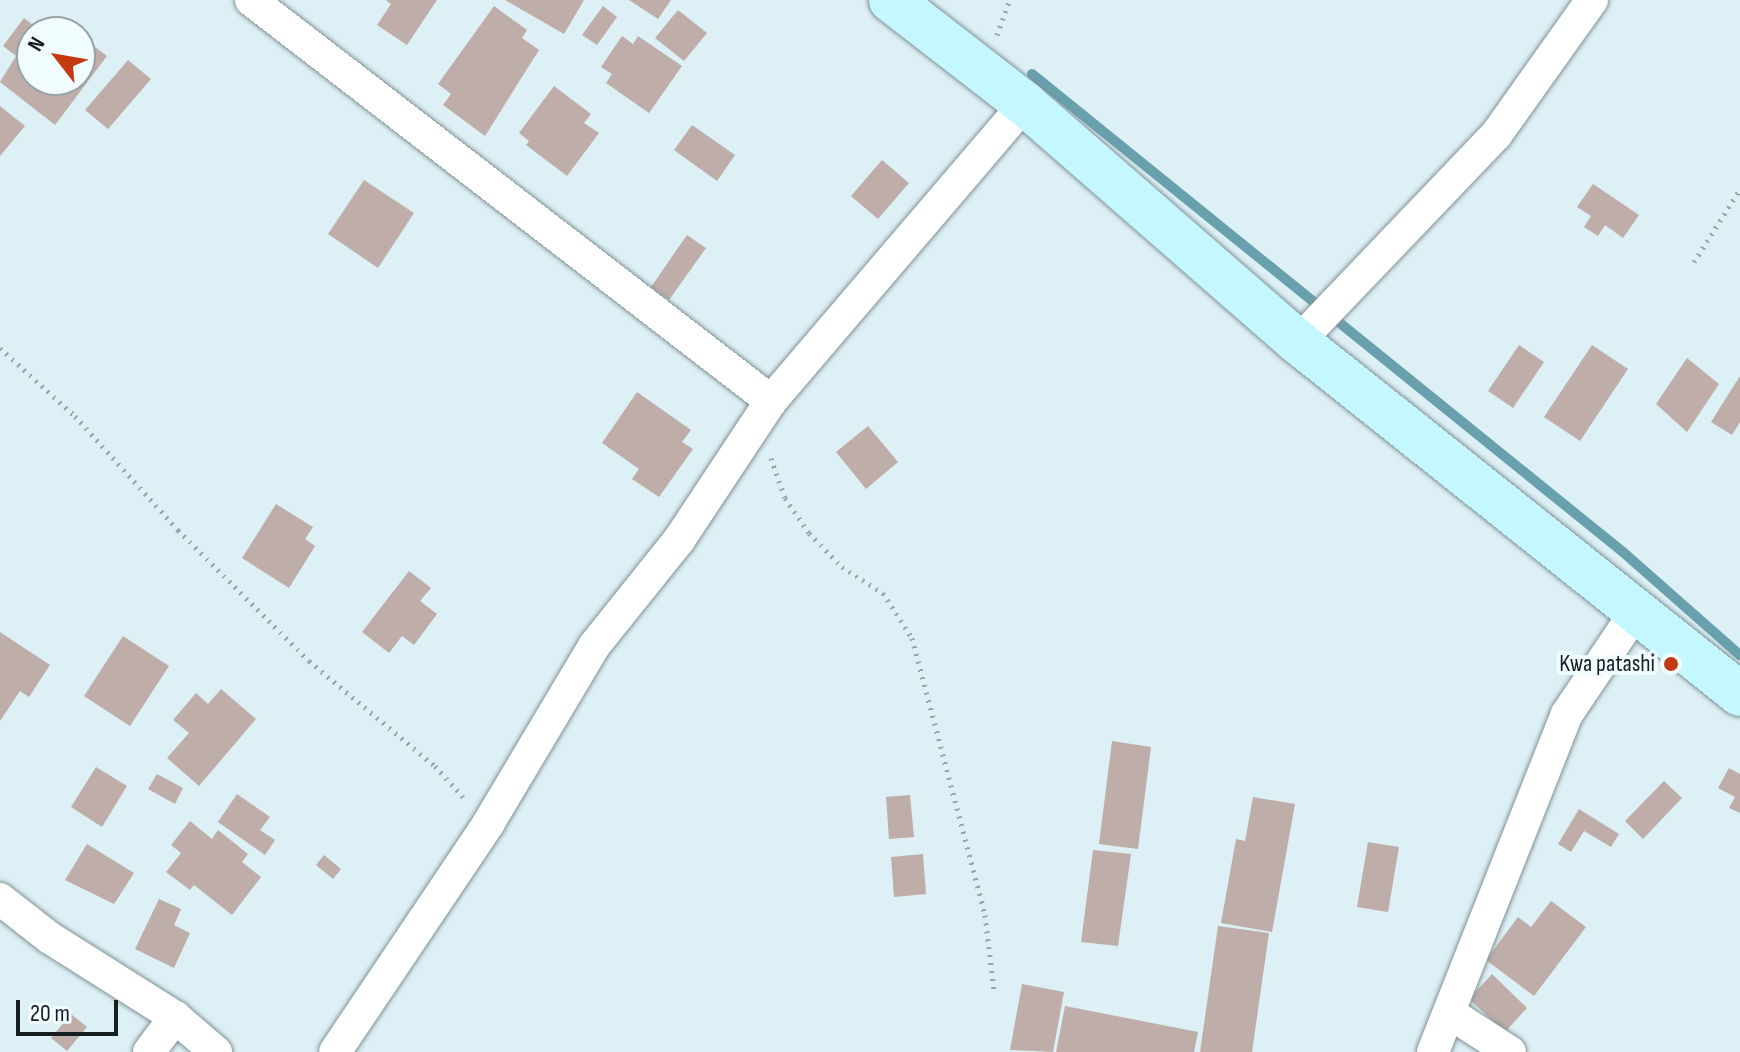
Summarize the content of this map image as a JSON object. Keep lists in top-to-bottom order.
{
  "places": ["Kwa patashi"],
  "scale_bar": "20 m",
  "north": "top left"
}
